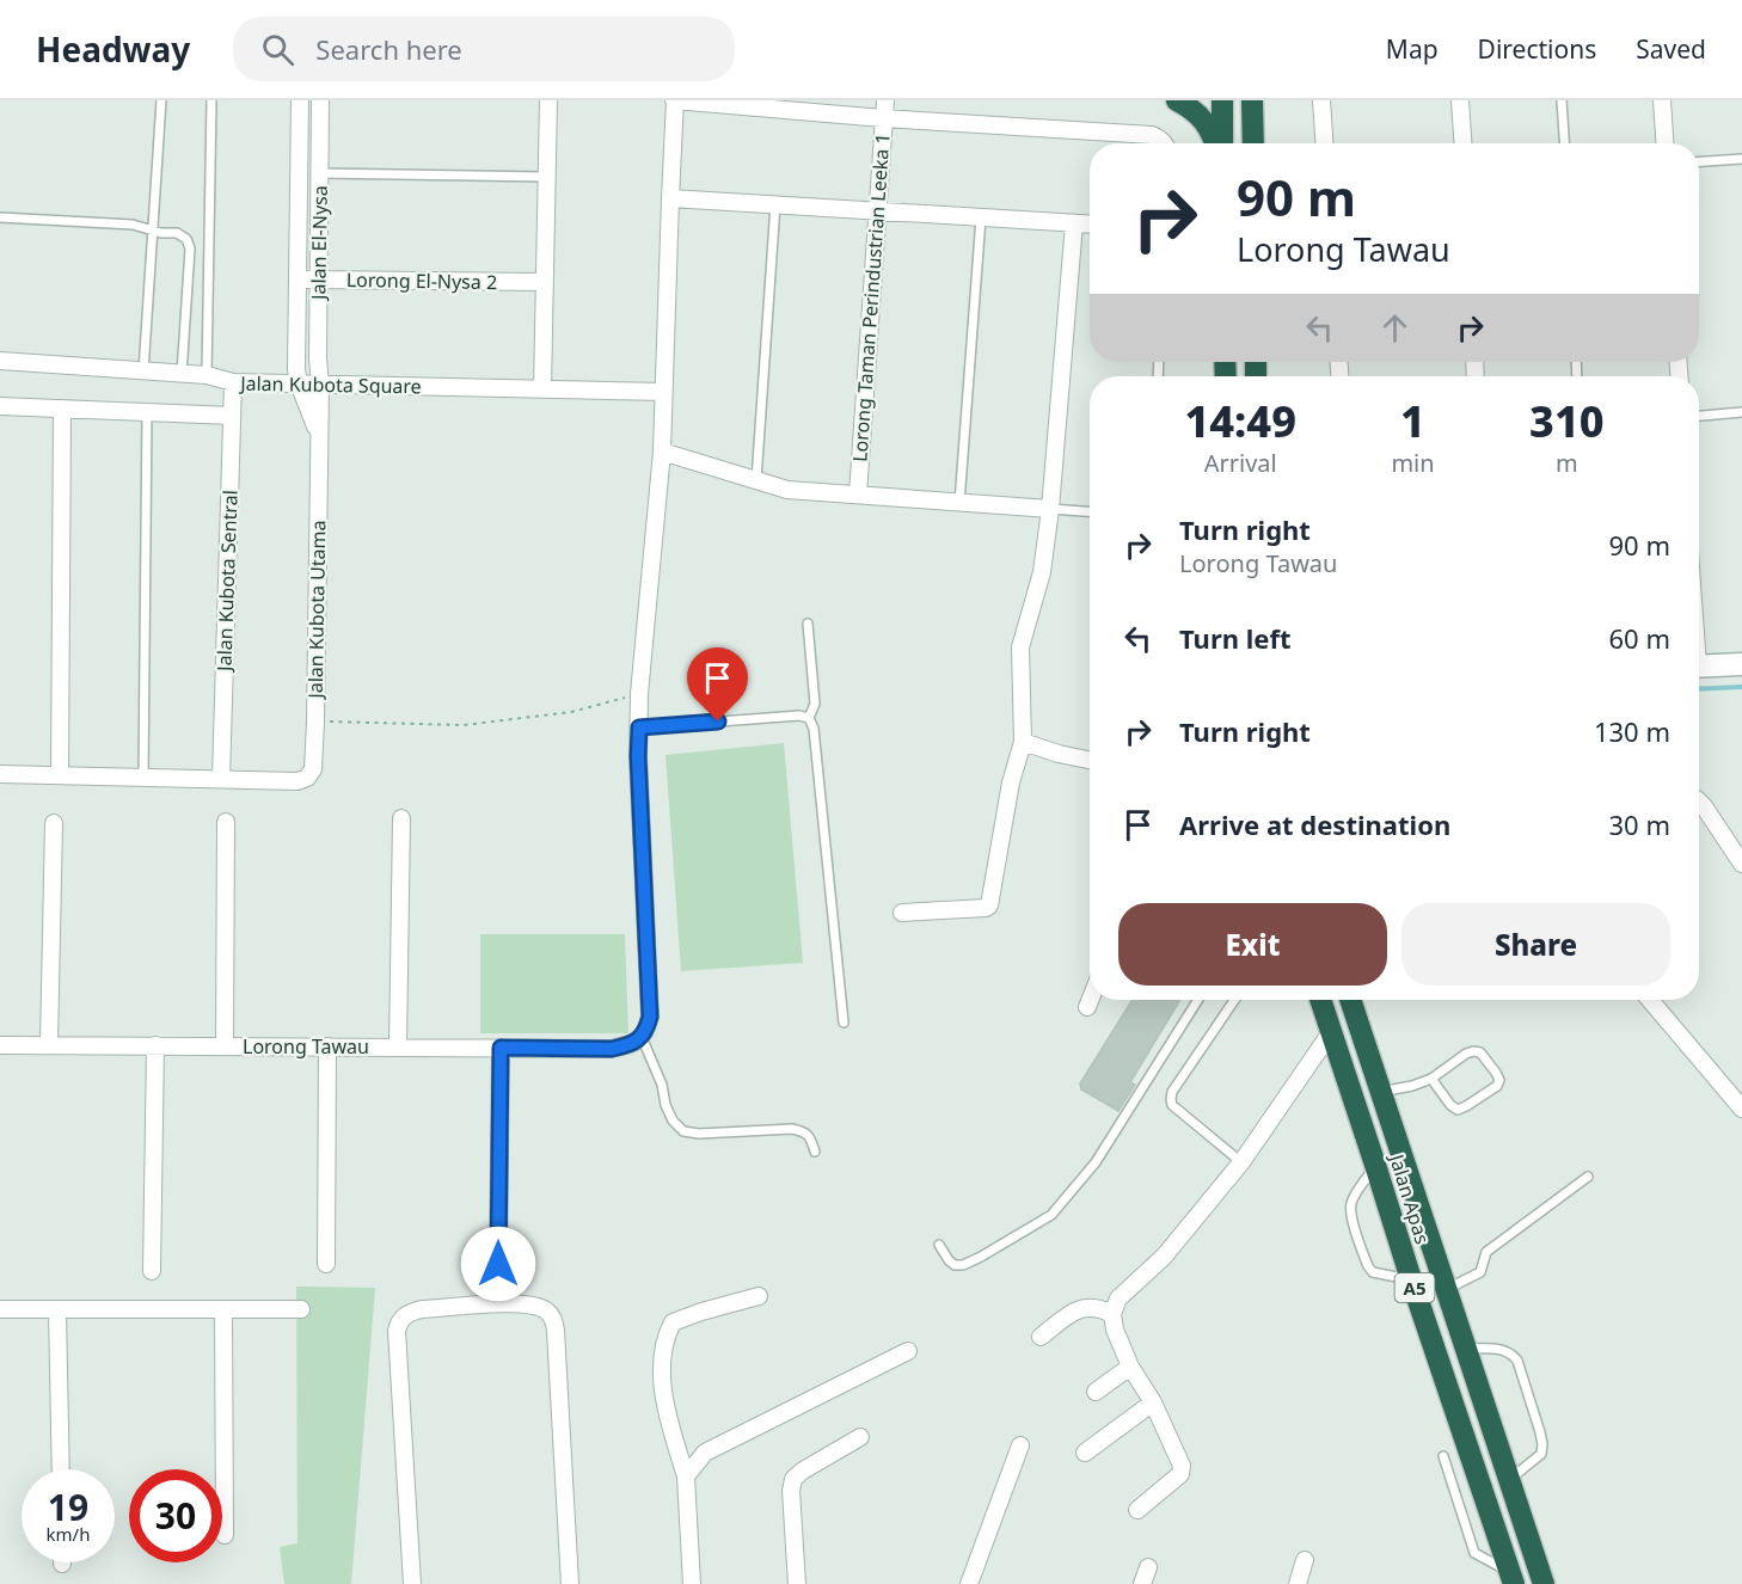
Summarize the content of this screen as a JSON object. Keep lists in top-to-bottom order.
{
  "streets": {
    "highway": ["Jalan Apas", "A5"],
    "street": [
      "Jalan El-Nysa",
      "Lorong El-Nysa 2",
      "Lorong Taman Perindustrian Leeka 1",
      "Jalan Kubota Square",
      "Jalan Kubota Sentral",
      "Jalan Kubota Utama",
      "Lorong Tawau"
    ]
  },
  "crossings": [
    ["Jalan El-Nysa", "Lorong El-Nysa 2"],
    ["Jalan El-Nysa", "Jalan Kubota Square"],
    ["Jalan El-Nysa", "Jalan Kubota Utama"],
    ["Jalan Kubota Square", "Jalan Kubota Sentral"],
    ["Jalan Kubota Square", "Jalan Kubota Utama"],
    ["Jalan Kubota Sentral", "Jalan Kubota Utama"]
  ],
  "page": {
    "header": "Headway",
    "search": "Search here",
    "nav": ["Map", "Directions", "Saved"],
    "turn": ["90 m", "Lorong Tawau"],
    "eta": [
      "14:49",
      "Arrival",
      "1",
      "min",
      "310",
      "m"
    ],
    "list": [
      {
        "name": "Turn right",
        "note": "Lorong Tawau",
        "value": "90 m"
      },
      {
        "name": "Turn left",
        "value": "60 m"
      },
      {
        "name": "Turn right",
        "value": "130 m"
      },
      {
        "name": "Arrive at destination",
        "value": "30 m"
      }
    ],
    "buttons": ["Exit", "Share"],
    "speed": "19 km/h",
    "limit": "30"
  }
}
